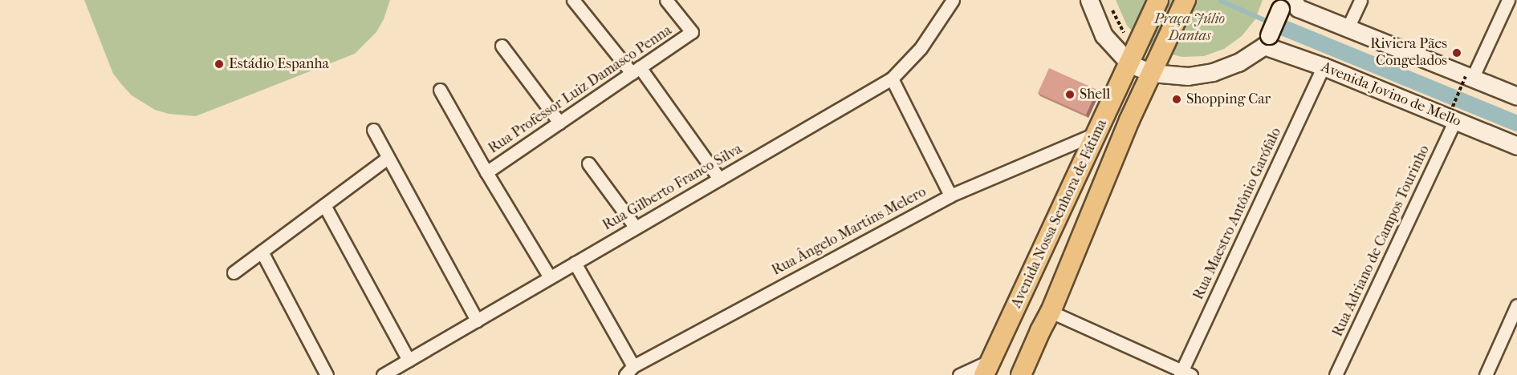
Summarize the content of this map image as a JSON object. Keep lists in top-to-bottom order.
{
  "streets": {
    "main road": ["Avenida Jovino de Mello", "Avenida Nossa Senhora de Fátima"],
    "street": [
      "Rua Professor Luiz Damasco Penna",
      "Rua Gilberto Franco Silva",
      "Rua Maestro Antônio Garófalo",
      "Rua Ângelo Martins Melero",
      "Rua Adriano de Campos Tourinho"
    ]
  },
  "crossings": [
    ["Avenida Jovino de Mello", "Rua Maestro Antônio Garófalo"],
    ["Avenida Jovino de Mello", "Rua Adriano de Campos Tourinho"],
    ["Avenida Nossa Senhora de Fátima", "Rua Ângelo Martins Melero"]
  ],
  "parks": ["Praça Júlio Dantas"],
  "places": [
    "Riviera Pães Congelados",
    "Estádio Espanha",
    "Shell",
    "Shopping Car"
  ]
}
